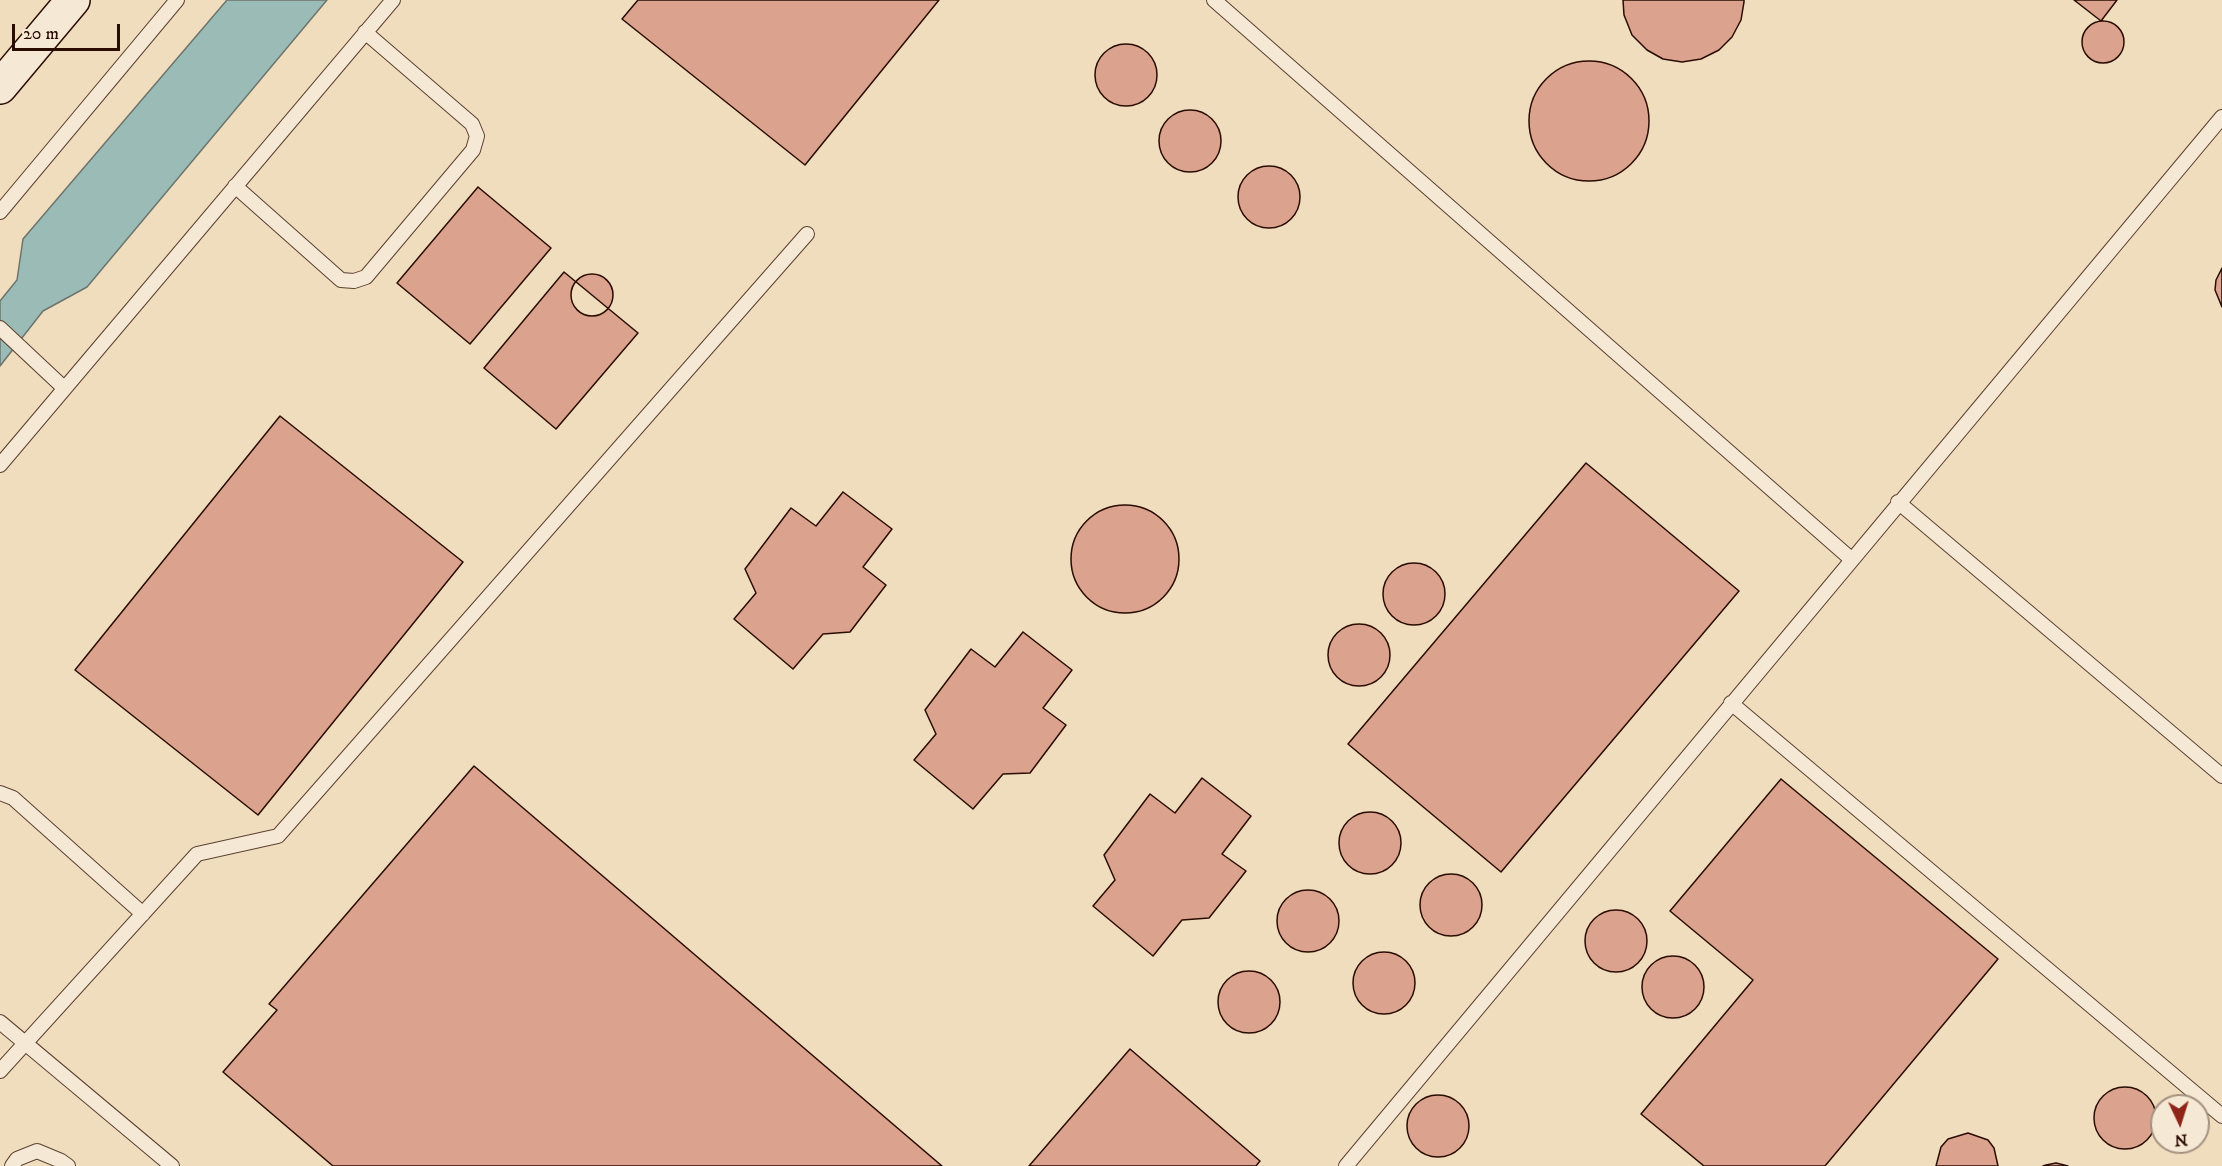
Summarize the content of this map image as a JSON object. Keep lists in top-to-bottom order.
{
  "scale_bar": "20 m",
  "north": "bottom"
}
